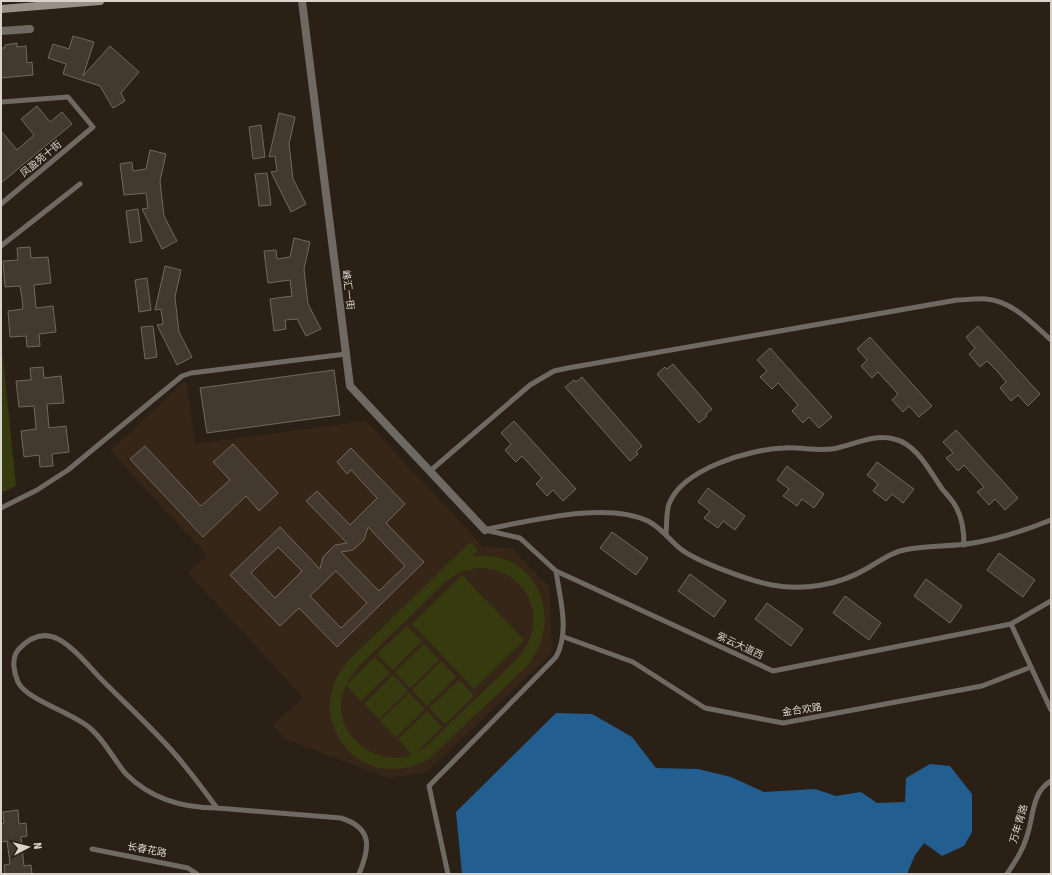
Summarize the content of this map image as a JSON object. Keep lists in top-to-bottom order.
{
  "streets": {
    "street": ["峰汇一街"],
    "lane": [
      "凤盈苑十街",
      "紫云大道西",
      "金合欢路",
      "万年青路",
      "长春花路"
    ]
  },
  "crossings": [
    ["峰汇一街", "紫云大道西"]
  ],
  "north": "right"
}
